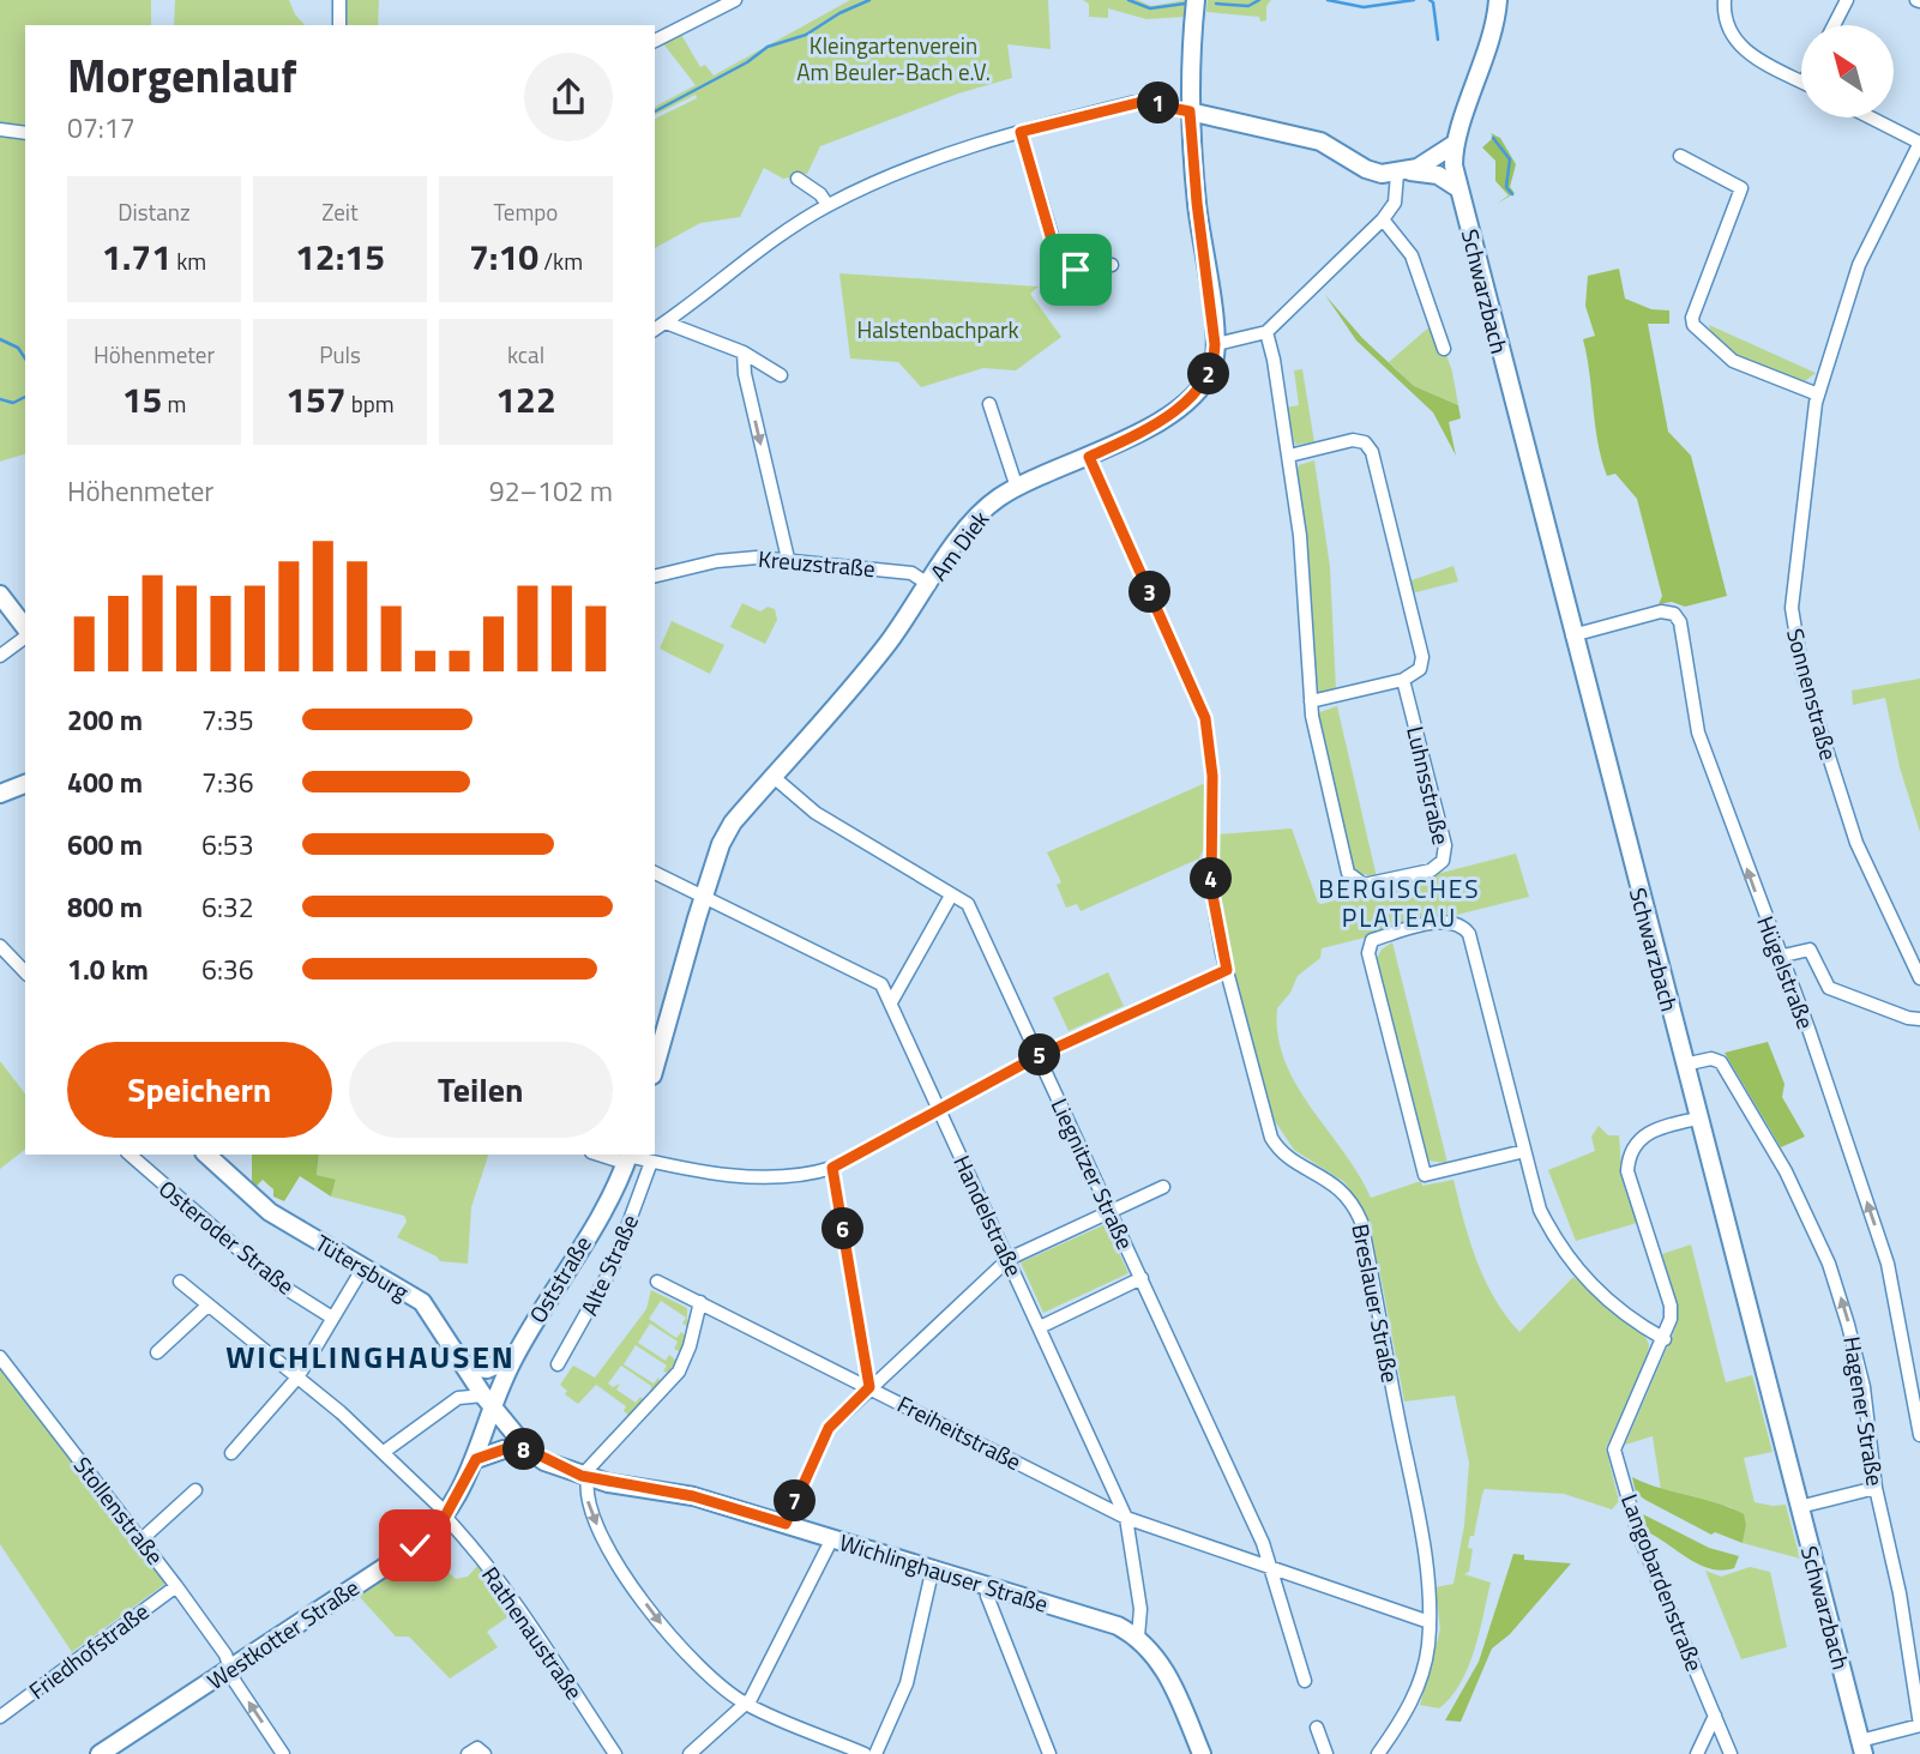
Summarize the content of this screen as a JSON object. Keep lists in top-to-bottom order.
{
  "streets": {
    "street": [
      "Schwarzbach",
      "Am Diek",
      "Kreuzstraße",
      "Sonnenstraße",
      "Luhnsstraße",
      "Hügelstraße",
      "Liegnitzer Straße",
      "Handelstraße",
      "Osteroder Straße",
      "Alte Straße",
      "Tütersburg",
      "Oststraße",
      "Breslauer Straße",
      "Hagener Straße",
      "Freiheitstraße",
      "Stollenstraße",
      "Wichlinghauser Straße",
      "Langobardenstraße",
      "Rathenaustraße",
      "Westkotter Straße",
      "Friedhofstraße"
    ]
  },
  "crossings": [
    ["Schwarzbach", "Hügelstraße"],
    ["Schwarzbach", "Hagener Straße"],
    ["Schwarzbach", "Langobardenstraße"],
    ["Am Diek", "Kreuzstraße"],
    ["Am Diek", "Liegnitzer Straße"],
    ["Am Diek", "Handelstraße"],
    ["Am Diek", "Breslauer Straße"],
    ["Liegnitzer Straße", "Freiheitstraße"],
    ["Handelstraße", "Freiheitstraße"],
    ["Handelstraße", "Wichlinghauser Straße"],
    ["Tütersburg", "Oststraße"],
    ["Tütersburg", "Wichlinghauser Straße"],
    ["Tütersburg", "Westkotter Straße"],
    ["Oststraße", "Wichlinghauser Straße"],
    ["Oststraße", "Westkotter Straße"],
    ["Breslauer Straße", "Freiheitstraße"],
    ["Stollenstraße", "Westkotter Straße"],
    ["Stollenstraße", "Friedhofstraße"],
    ["Wichlinghauser Straße", "Westkotter Straße"],
    ["Rathenaustraße", "Westkotter Straße"]
  ],
  "one_way": ["Hügelstraße", "Hagener Straße"],
  "districts": ["BERGISCHES PLATEAU", "WICHLINGHAUSEN"],
  "parks": ["Kleingartenverein Am Beuler-Bach e.V.", "Halstenbachpark"],
  "north": "top left",
  "page": {
    "heading": ["Morgenlauf", "07:17"],
    "pins": [
      "1",
      "2",
      "3",
      "4",
      "5",
      "6",
      "8",
      "7"
    ],
    "stats": [
      ["Distanz", "1.71 km"],
      ["Zeit", "12:15"],
      ["Tempo", "7:10 /km"],
      ["Höhenmeter", "15 m"],
      ["Puls", "157 bpm"],
      ["kcal", "122"]
    ],
    "chart": ["Höhenmeter", "92–102 m"],
    "list": [
      {
        "name": "200 m",
        "note": "7:35"
      },
      {
        "name": "400 m",
        "note": "7:36"
      },
      {
        "name": "600 m",
        "note": "6:53"
      },
      {
        "name": "800 m",
        "note": "6:32"
      },
      {
        "name": "1.0 km",
        "note": "6:36"
      }
    ],
    "buttons": ["Speichern", "Teilen"]
  }
}
